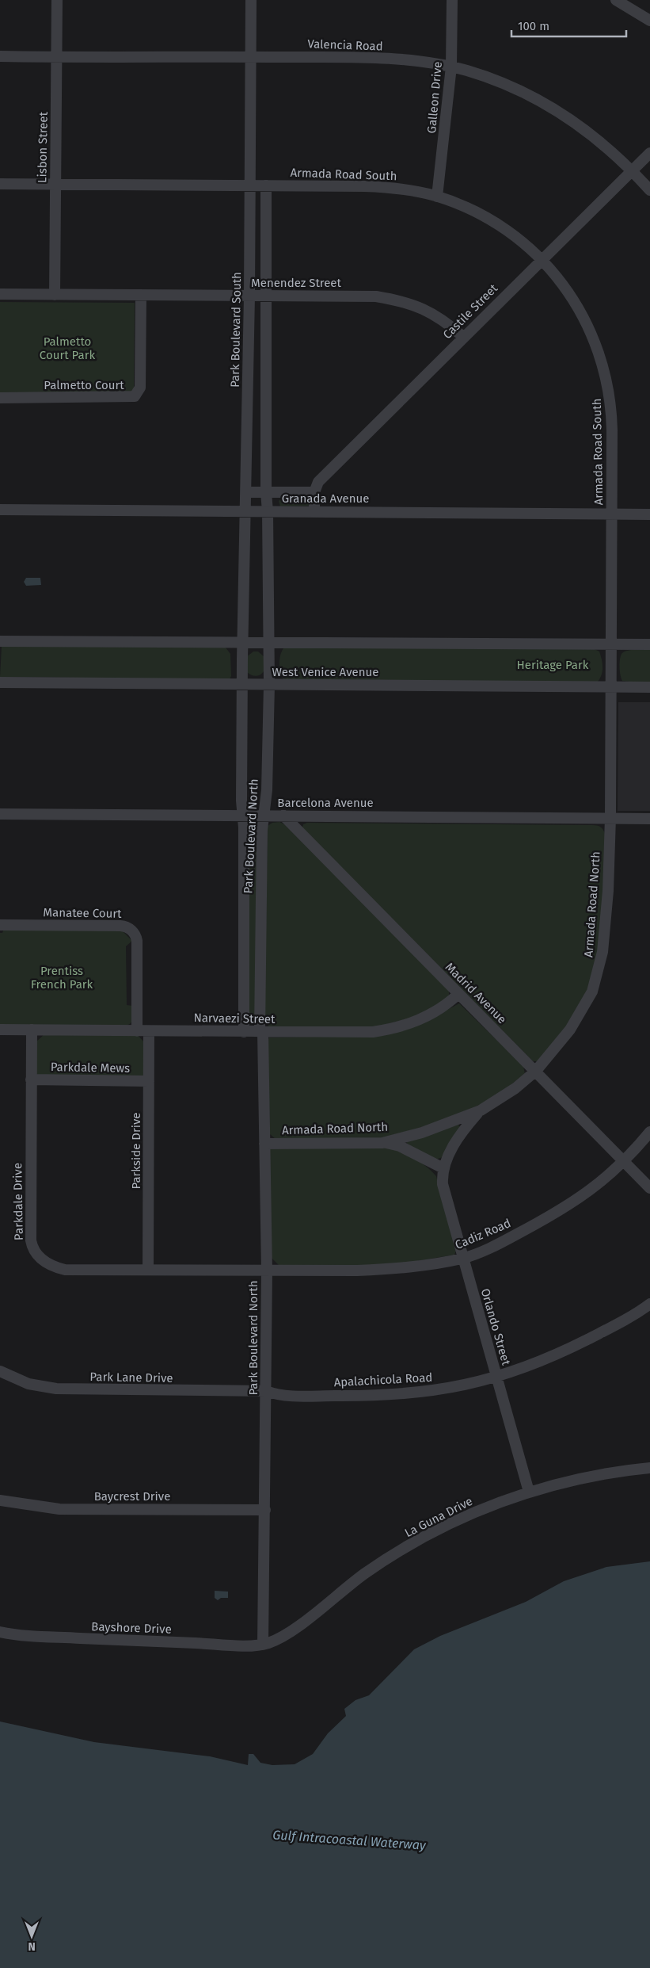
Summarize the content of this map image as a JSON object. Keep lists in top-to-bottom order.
{
  "streets": {
    "street": [
      "Valencia Road",
      "Galleon Drive",
      "Lisbon Street",
      "Armada Road South",
      "Menendez Street",
      "Castile Street",
      "Park Boulevard South",
      "Palmetto Court",
      "Granada Avenue",
      "West Venice Avenue",
      "Barcelona Avenue",
      "Park Boulevard North",
      "Armada Road North",
      "Manatee Court",
      "Madrid Avenue",
      "Narvaezi Street",
      "Parkdale Mews",
      "Parkside Drive",
      "Parkdale Drive",
      "Cadiz Road",
      "Orlando Street",
      "Park Lane Drive",
      "Apalachicola Road",
      "Baycrest Drive",
      "La Guna Drive",
      "Bayshore Drive"
    ]
  },
  "crossings": [
    ["Valencia Road", "Galleon Drive"],
    ["Valencia Road", "Lisbon Street"],
    ["Valencia Road", "Castile Street"],
    ["Valencia Road", "Park Boulevard South"],
    ["Galleon Drive", "Armada Road South"],
    ["Lisbon Street", "Armada Road South"],
    ["Lisbon Street", "Menendez Street"],
    ["Armada Road South", "Castile Street"],
    ["Armada Road South", "Park Boulevard South"],
    ["Armada Road South", "Granada Avenue"],
    ["Armada Road South", "Armada Road North"],
    ["Menendez Street", "Castile Street"],
    ["Menendez Street", "Park Boulevard South"],
    ["Menendez Street", "Palmetto Court"],
    ["Park Boulevard South", "Granada Avenue"],
    ["Park Boulevard South", "Park Boulevard North"],
    ["West Venice Avenue", "Park Boulevard North"],
    ["West Venice Avenue", "Armada Road North"],
    ["Barcelona Avenue", "Park Boulevard North"],
    ["Barcelona Avenue", "Armada Road North"],
    ["Barcelona Avenue", "Madrid Avenue"],
    ["Park Boulevard North", "Armada Road North"],
    ["Park Boulevard North", "Narvaezi Street"],
    ["Park Boulevard North", "Parkdale Drive"],
    ["Park Boulevard North", "Cadiz Road"],
    ["Park Boulevard North", "Park Lane Drive"],
    ["Park Boulevard North", "Apalachicola Road"],
    ["Park Boulevard North", "Baycrest Drive"],
    ["Park Boulevard North", "La Guna Drive"],
    ["Park Boulevard North", "Bayshore Drive"],
    ["Armada Road North", "Madrid Avenue"],
    ["Armada Road North", "Orlando Street"],
    ["Manatee Court", "Narvaezi Street"],
    ["Madrid Avenue", "Narvaezi Street"],
    ["Madrid Avenue", "Cadiz Road"],
    ["Narvaezi Street", "Parkside Drive"],
    ["Narvaezi Street", "Parkdale Drive"],
    ["Parkdale Mews", "Parkside Drive"],
    ["Parkdale Mews", "Parkdale Drive"],
    ["Parkside Drive", "Parkdale Drive"],
    ["Parkdale Drive", "Cadiz Road"],
    ["Cadiz Road", "Orlando Street"],
    ["Orlando Street", "Apalachicola Road"],
    ["Orlando Street", "La Guna Drive"],
    ["Park Lane Drive", "Apalachicola Road"],
    ["La Guna Drive", "Bayshore Drive"]
  ],
  "water": ["Gulf Intracoastal Waterway"],
  "parks": ["Palmetto Court Park", "Heritage Park", "Prentiss French Park"],
  "scale_bar": "100 m",
  "north": "bottom"
}
